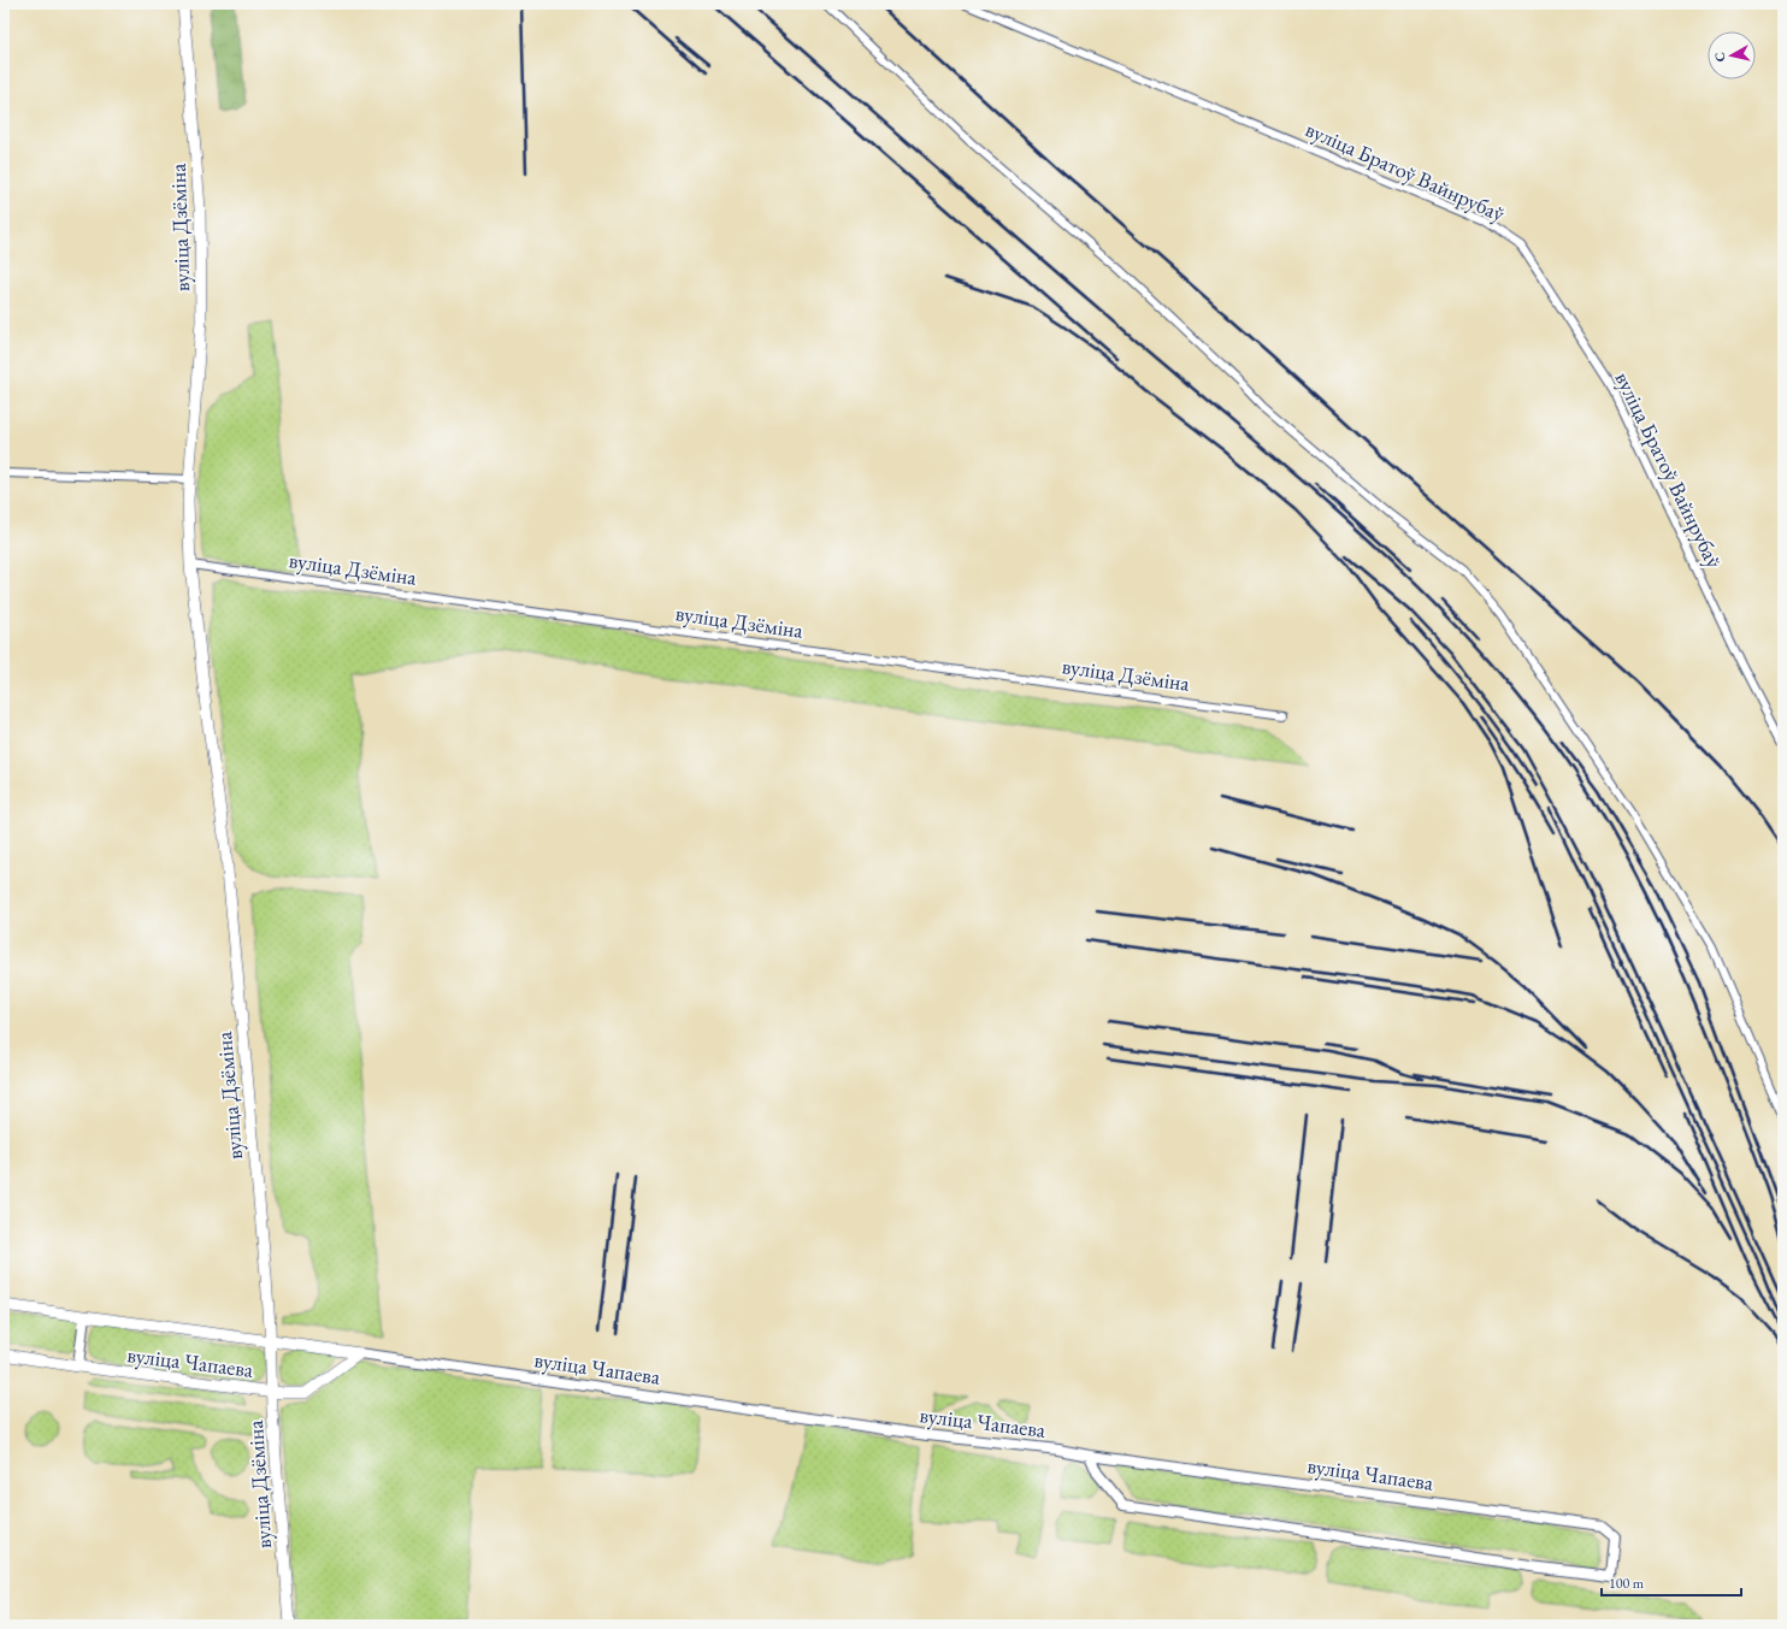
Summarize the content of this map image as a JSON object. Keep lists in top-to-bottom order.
{
  "streets": {
    "main road": ["вуліца Дзёміна", "вуліца Чапаева"],
    "street": ["вуліца Братоў Вайнрубаў"]
  },
  "crossings": [
    ["вуліца Дзёміна", "вуліца Чапаева"]
  ],
  "scale_bar": "100 m",
  "north": "left"
}
